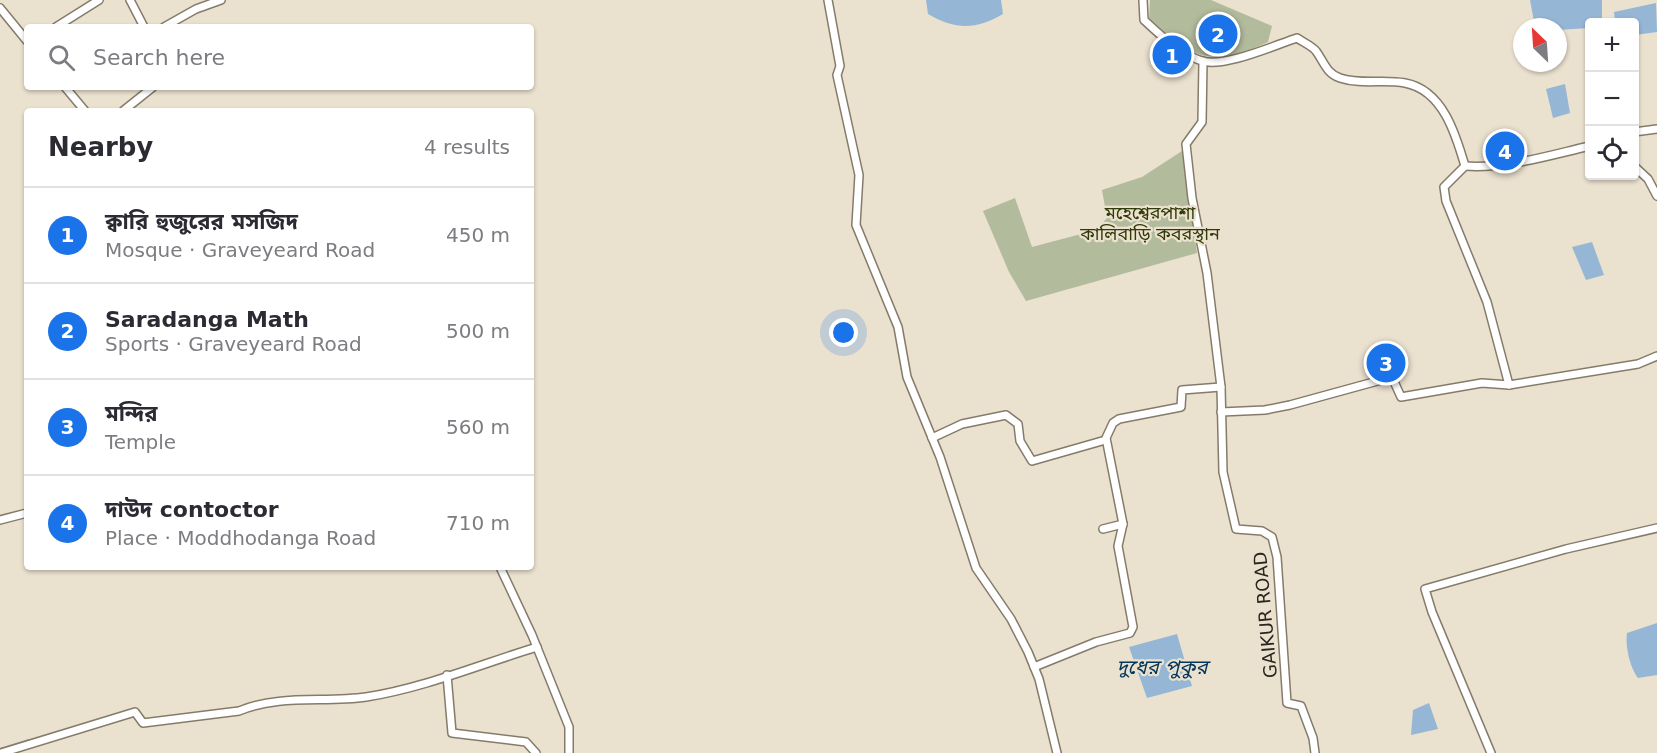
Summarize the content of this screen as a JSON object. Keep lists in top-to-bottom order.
{
  "streets": {
    "street": ["GAIKUR ROAD"]
  },
  "water": ["দুধের পুকুর"],
  "parks": ["মহেশ্বেরপাশা কালিবাড়ি কবরস্থান"],
  "north": "top left",
  "page": {
    "pins": [
      "2",
      "1",
      "4",
      "3"
    ],
    "map_buttons": ["+", "−"],
    "search": "Search here",
    "heading": ["Nearby", "4 results"],
    "list": [
      {
        "mark": "1",
        "name": "ক্বারি হুজুরের মসজিদ",
        "note": "Mosque · Graveyeard Road",
        "value": "450 m"
      },
      {
        "mark": "2",
        "name": "Saradanga Math",
        "note": "Sports · Graveyeard Road",
        "value": "500 m"
      },
      {
        "mark": "3",
        "name": "মন্দির",
        "note": "Temple",
        "value": "560 m"
      },
      {
        "mark": "4",
        "name": "দাউদ contoctor",
        "note": "Place · Moddhodanga Road",
        "value": "710 m"
      }
    ]
  }
}
